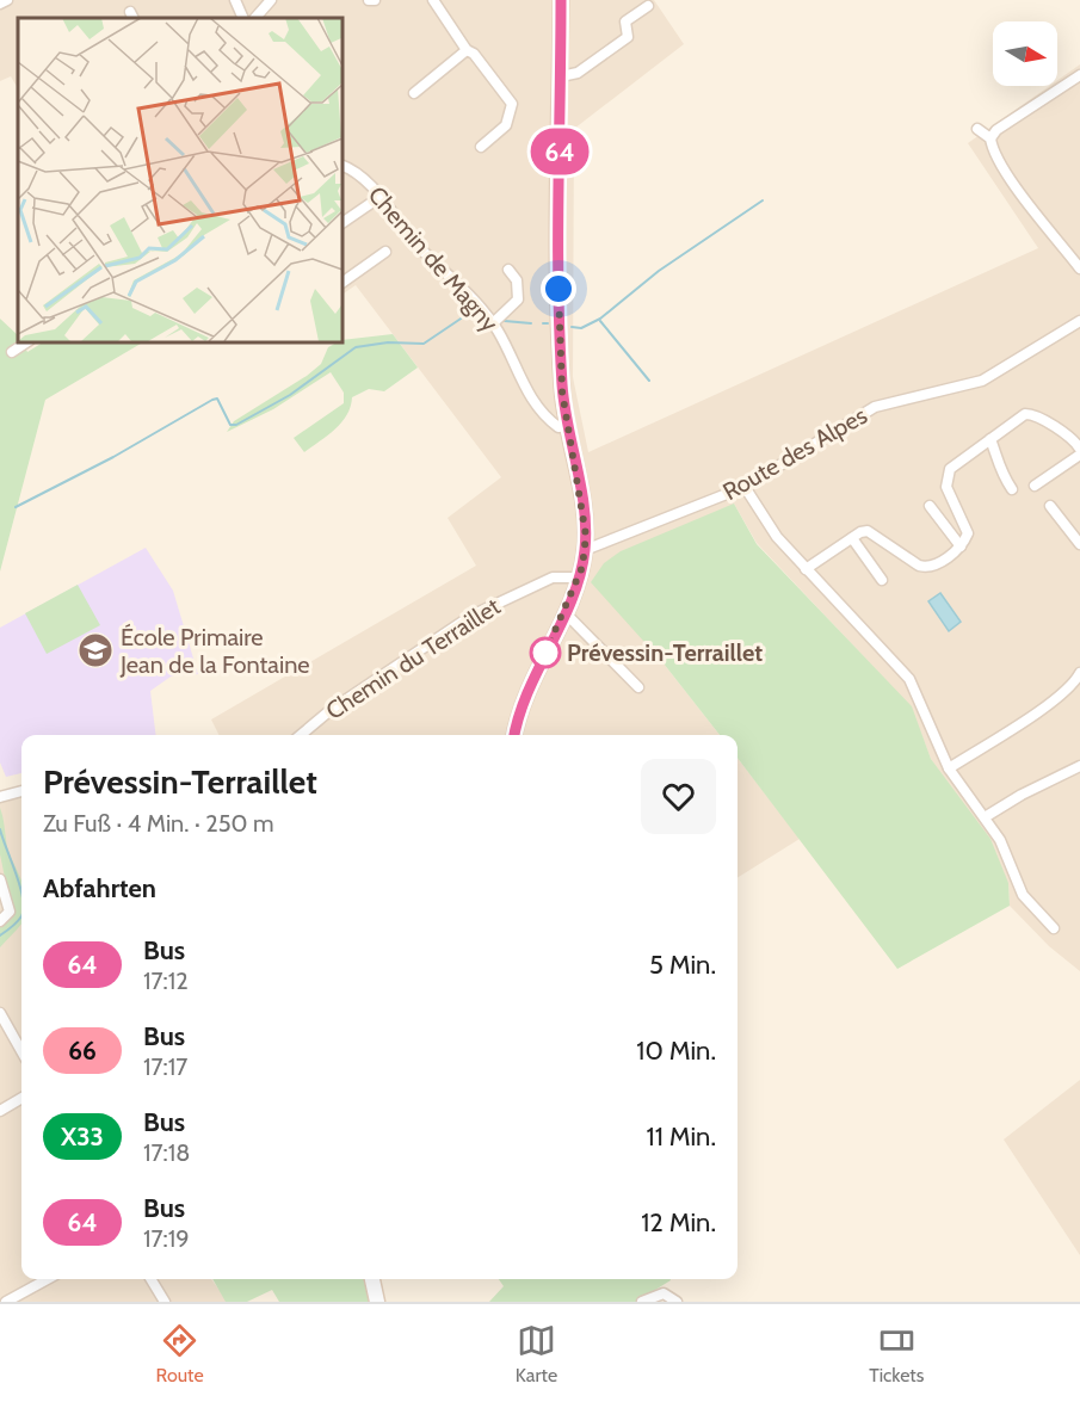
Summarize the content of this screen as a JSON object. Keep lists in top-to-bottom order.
{
  "streets": {
    "street": ["Chemin de Magny", "Route des Alpes", "Chemin du Terraillet"]
  },
  "places": {
    "school or university": ["École Primaire Jean de la Fontaine"],
    "other": ["Prévessin-Terraillet"]
  },
  "lines": ["bus line 64"],
  "north": "right",
  "page": {
    "on_map": "64",
    "heading": [
      ["Prévessin-Terraillet", "Zu Fuß · 4 Min. · 250 m"],
      "Abfahrten"
    ],
    "list": [
      {
        "mark": "64",
        "name": "Bus",
        "note": "17:12",
        "value": "5 Min."
      },
      {
        "mark": "66",
        "name": "Bus",
        "note": "17:17",
        "value": "10 Min."
      },
      {
        "mark": "X33",
        "name": "Bus",
        "note": "17:18",
        "value": "11 Min."
      },
      {
        "mark": "64",
        "name": "Bus",
        "note": "17:19",
        "value": "12 Min."
      }
    ],
    "tabs": ["Route", "Karte", "Tickets"]
  }
}
